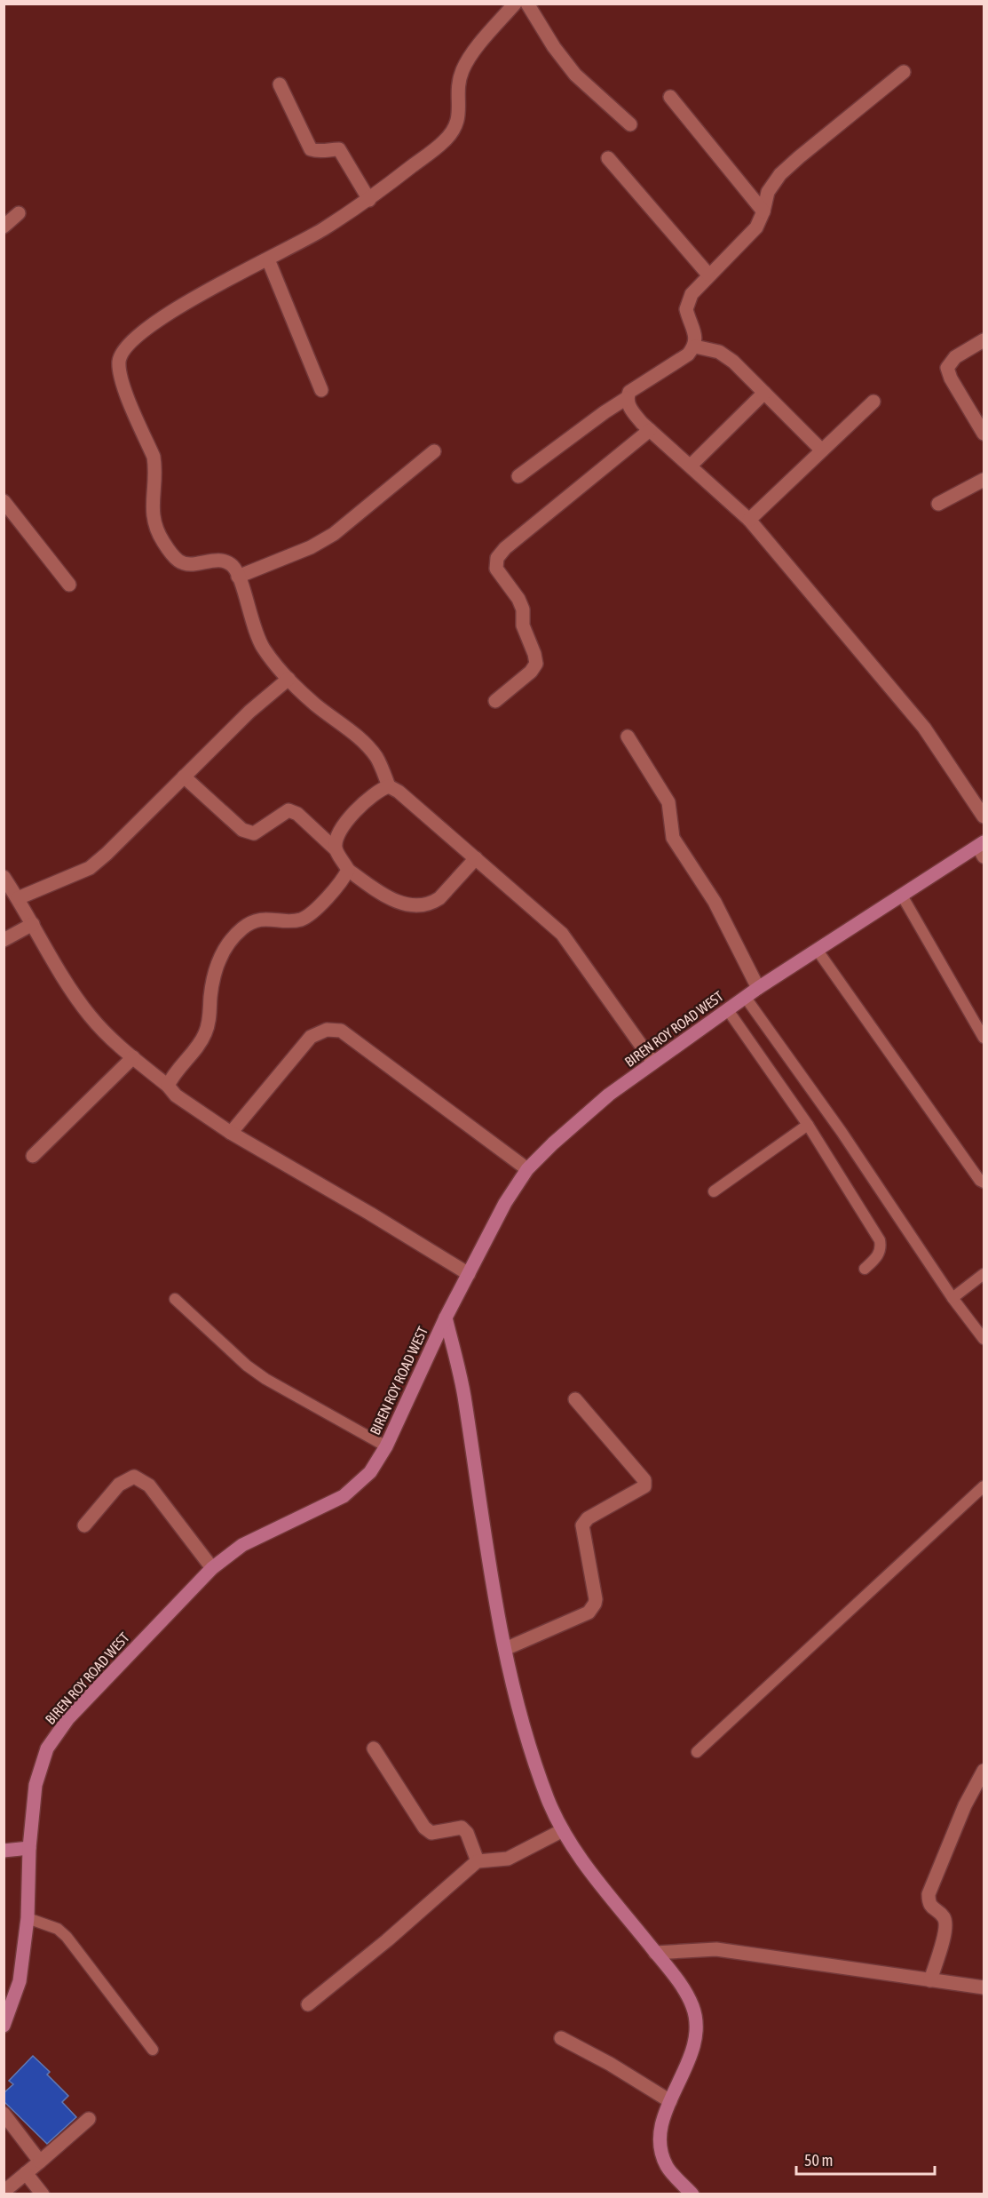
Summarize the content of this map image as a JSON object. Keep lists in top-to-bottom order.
{
  "streets": {
    "main road": ["BIREN ROY ROAD WEST"]
  },
  "scale_bar": "50 m"
}
